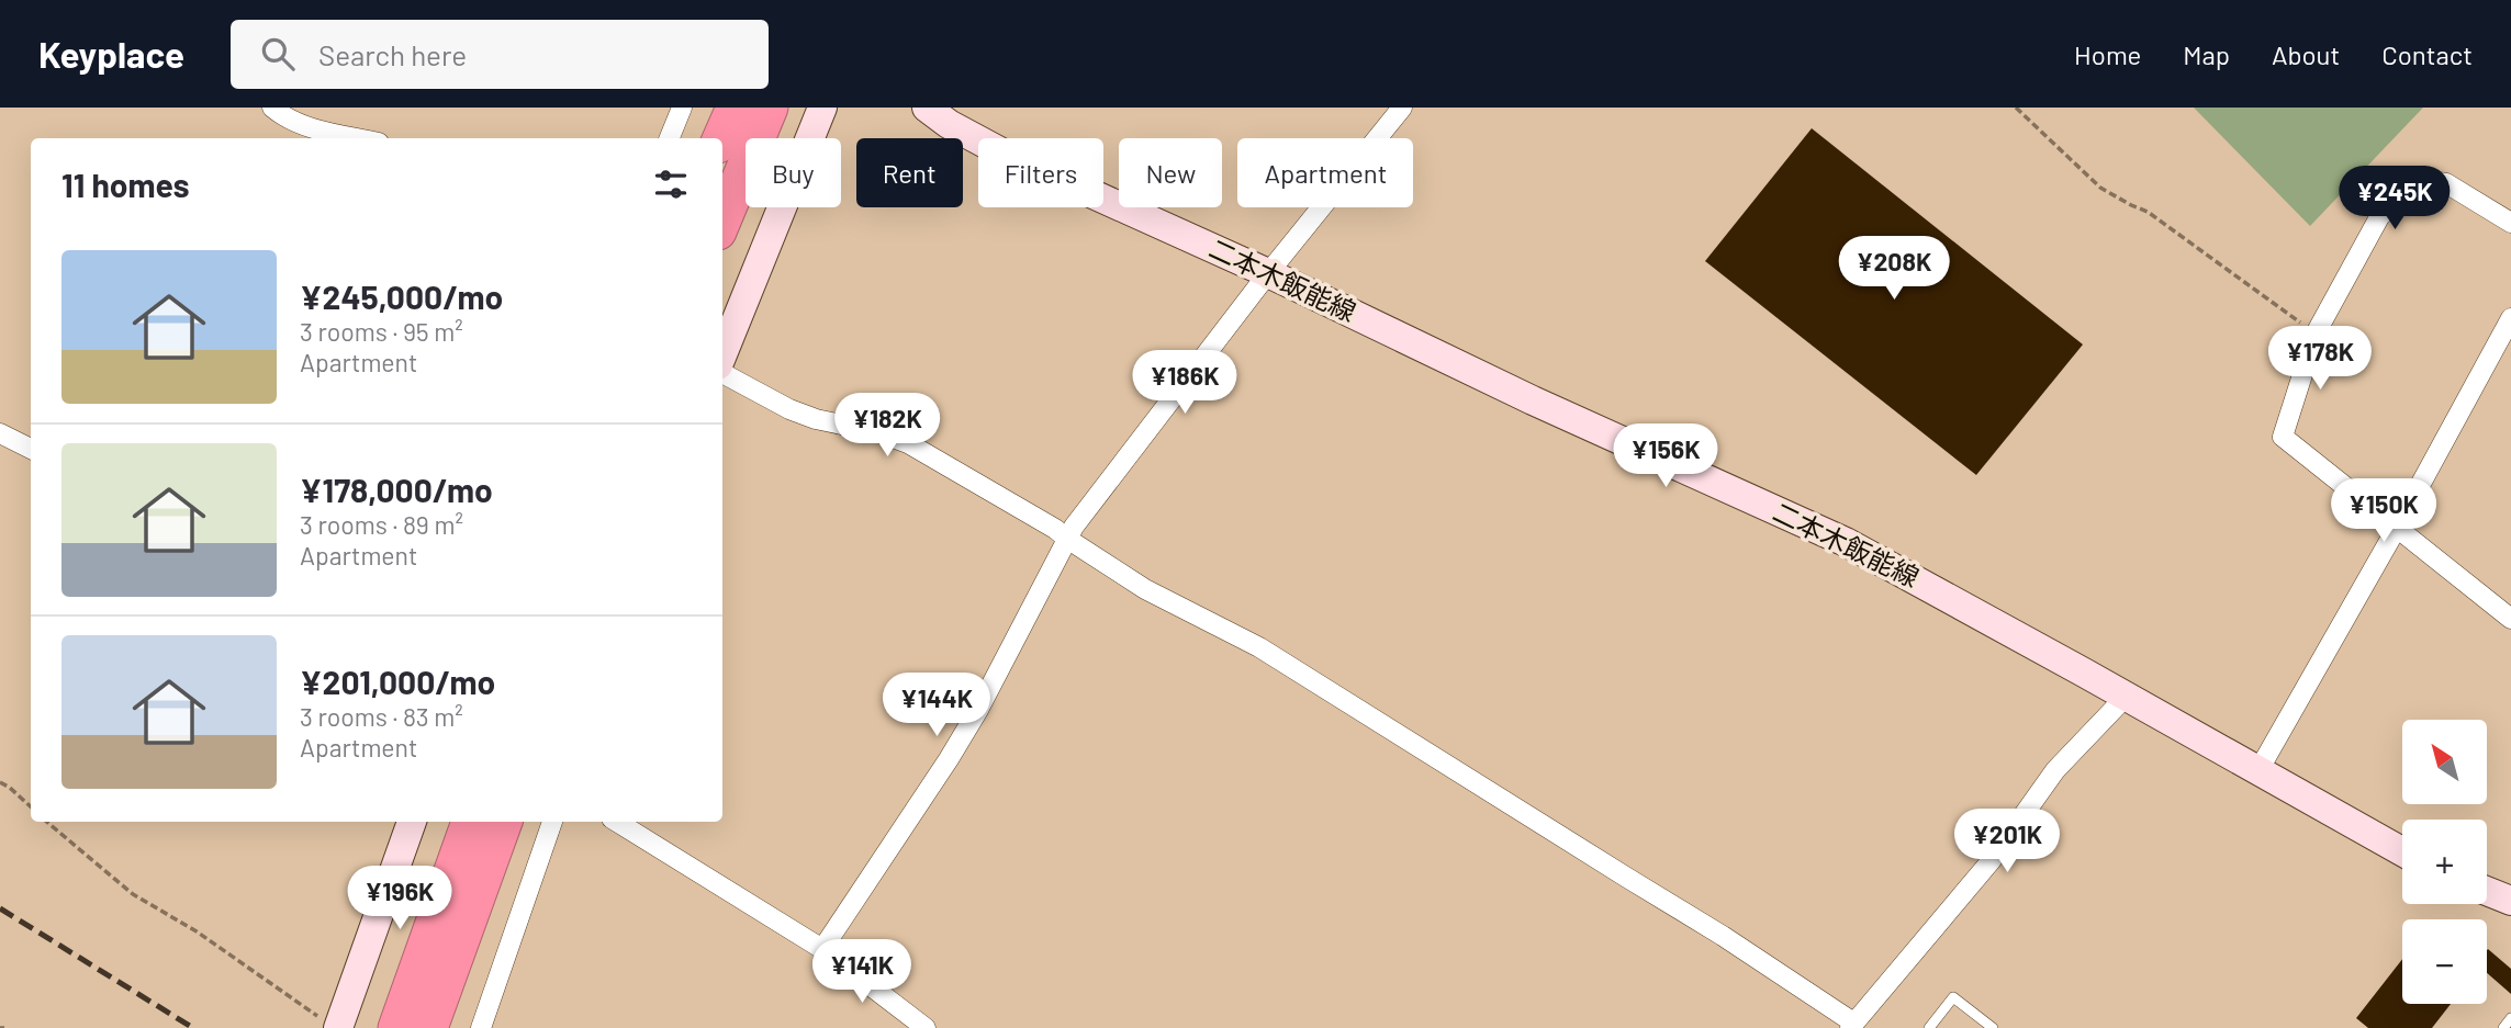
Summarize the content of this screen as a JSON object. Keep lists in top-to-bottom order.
{
  "streets": {
    "main road": ["二本木飯能線"]
  },
  "north": "top left",
  "page": {
    "header": "Keyplace",
    "search": "Search here",
    "nav": [
      "Home",
      "Map",
      "About",
      "Contact"
    ],
    "chip": [
      "Buy",
      "Rent",
      "Filters",
      "New",
      "Apartment"
    ],
    "heading": "11 homes",
    "price": [
      "¥245K",
      "¥208K",
      "¥178K",
      "¥186K",
      "¥182K",
      "¥156K",
      "¥150K",
      "¥144K",
      "¥201K",
      "¥196K",
      "¥141K"
    ],
    "list": [
      {
        "name": "¥245,000/mo",
        "note": "3 rooms · 95 m² · Apartment"
      },
      {
        "name": "¥178,000/mo",
        "note": "3 rooms · 89 m² · Apartment"
      },
      {
        "name": "¥201,000/mo",
        "note": "3 rooms · 83 m² · Apartment"
      }
    ],
    "map_buttons": ["+", "−"]
  }
}
